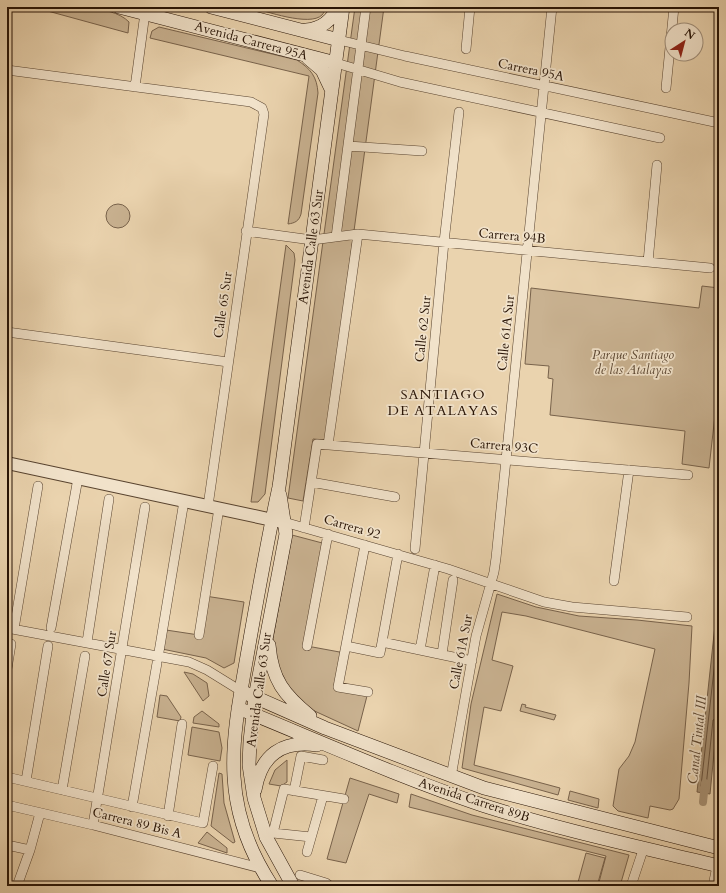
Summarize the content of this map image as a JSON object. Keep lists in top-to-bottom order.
{
  "streets": {
    "main road": ["Avenida Carrera 95A", "Avenida Calle 63 Sur", "Avenida Carrera 89B"],
    "street": [
      "Carrera 95A",
      "Carrera 94B",
      "Calle 65 Sur",
      "Calle 62 Sur",
      "Calle 61A Sur",
      "Carrera 93C",
      "Carrera 92",
      "Calle 67 Sur",
      "Carrera 89 Bis A"
    ]
  },
  "crossings": [
    ["Avenida Carrera 95A", "Carrera 95A"],
    ["Avenida Carrera 95A", "Avenida Calle 63 Sur"],
    ["Carrera 95A", "Avenida Calle 63 Sur"],
    ["Carrera 95A", "Calle 61A Sur"],
    ["Carrera 94B", "Avenida Calle 63 Sur"],
    ["Carrera 94B", "Calle 65 Sur"],
    ["Carrera 94B", "Calle 62 Sur"],
    ["Carrera 94B", "Calle 61A Sur"],
    ["Avenida Calle 63 Sur", "Carrera 92"],
    ["Avenida Calle 63 Sur", "Avenida Carrera 89B"],
    ["Avenida Calle 63 Sur", "Carrera 89 Bis A"],
    ["Calle 65 Sur", "Carrera 92"],
    ["Calle 62 Sur", "Carrera 93C"],
    ["Calle 61A Sur", "Carrera 93C"],
    ["Calle 61A Sur", "Carrera 92"],
    ["Calle 61A Sur", "Avenida Carrera 89B"],
    ["Calle 67 Sur", "Carrera 89 Bis A"]
  ],
  "districts": ["SANTIAGO DE ATALAYAS"],
  "water": ["Canal Tintal III"],
  "parks": ["Parque Santiago de las Atalayas"],
  "north": "top right"
}
